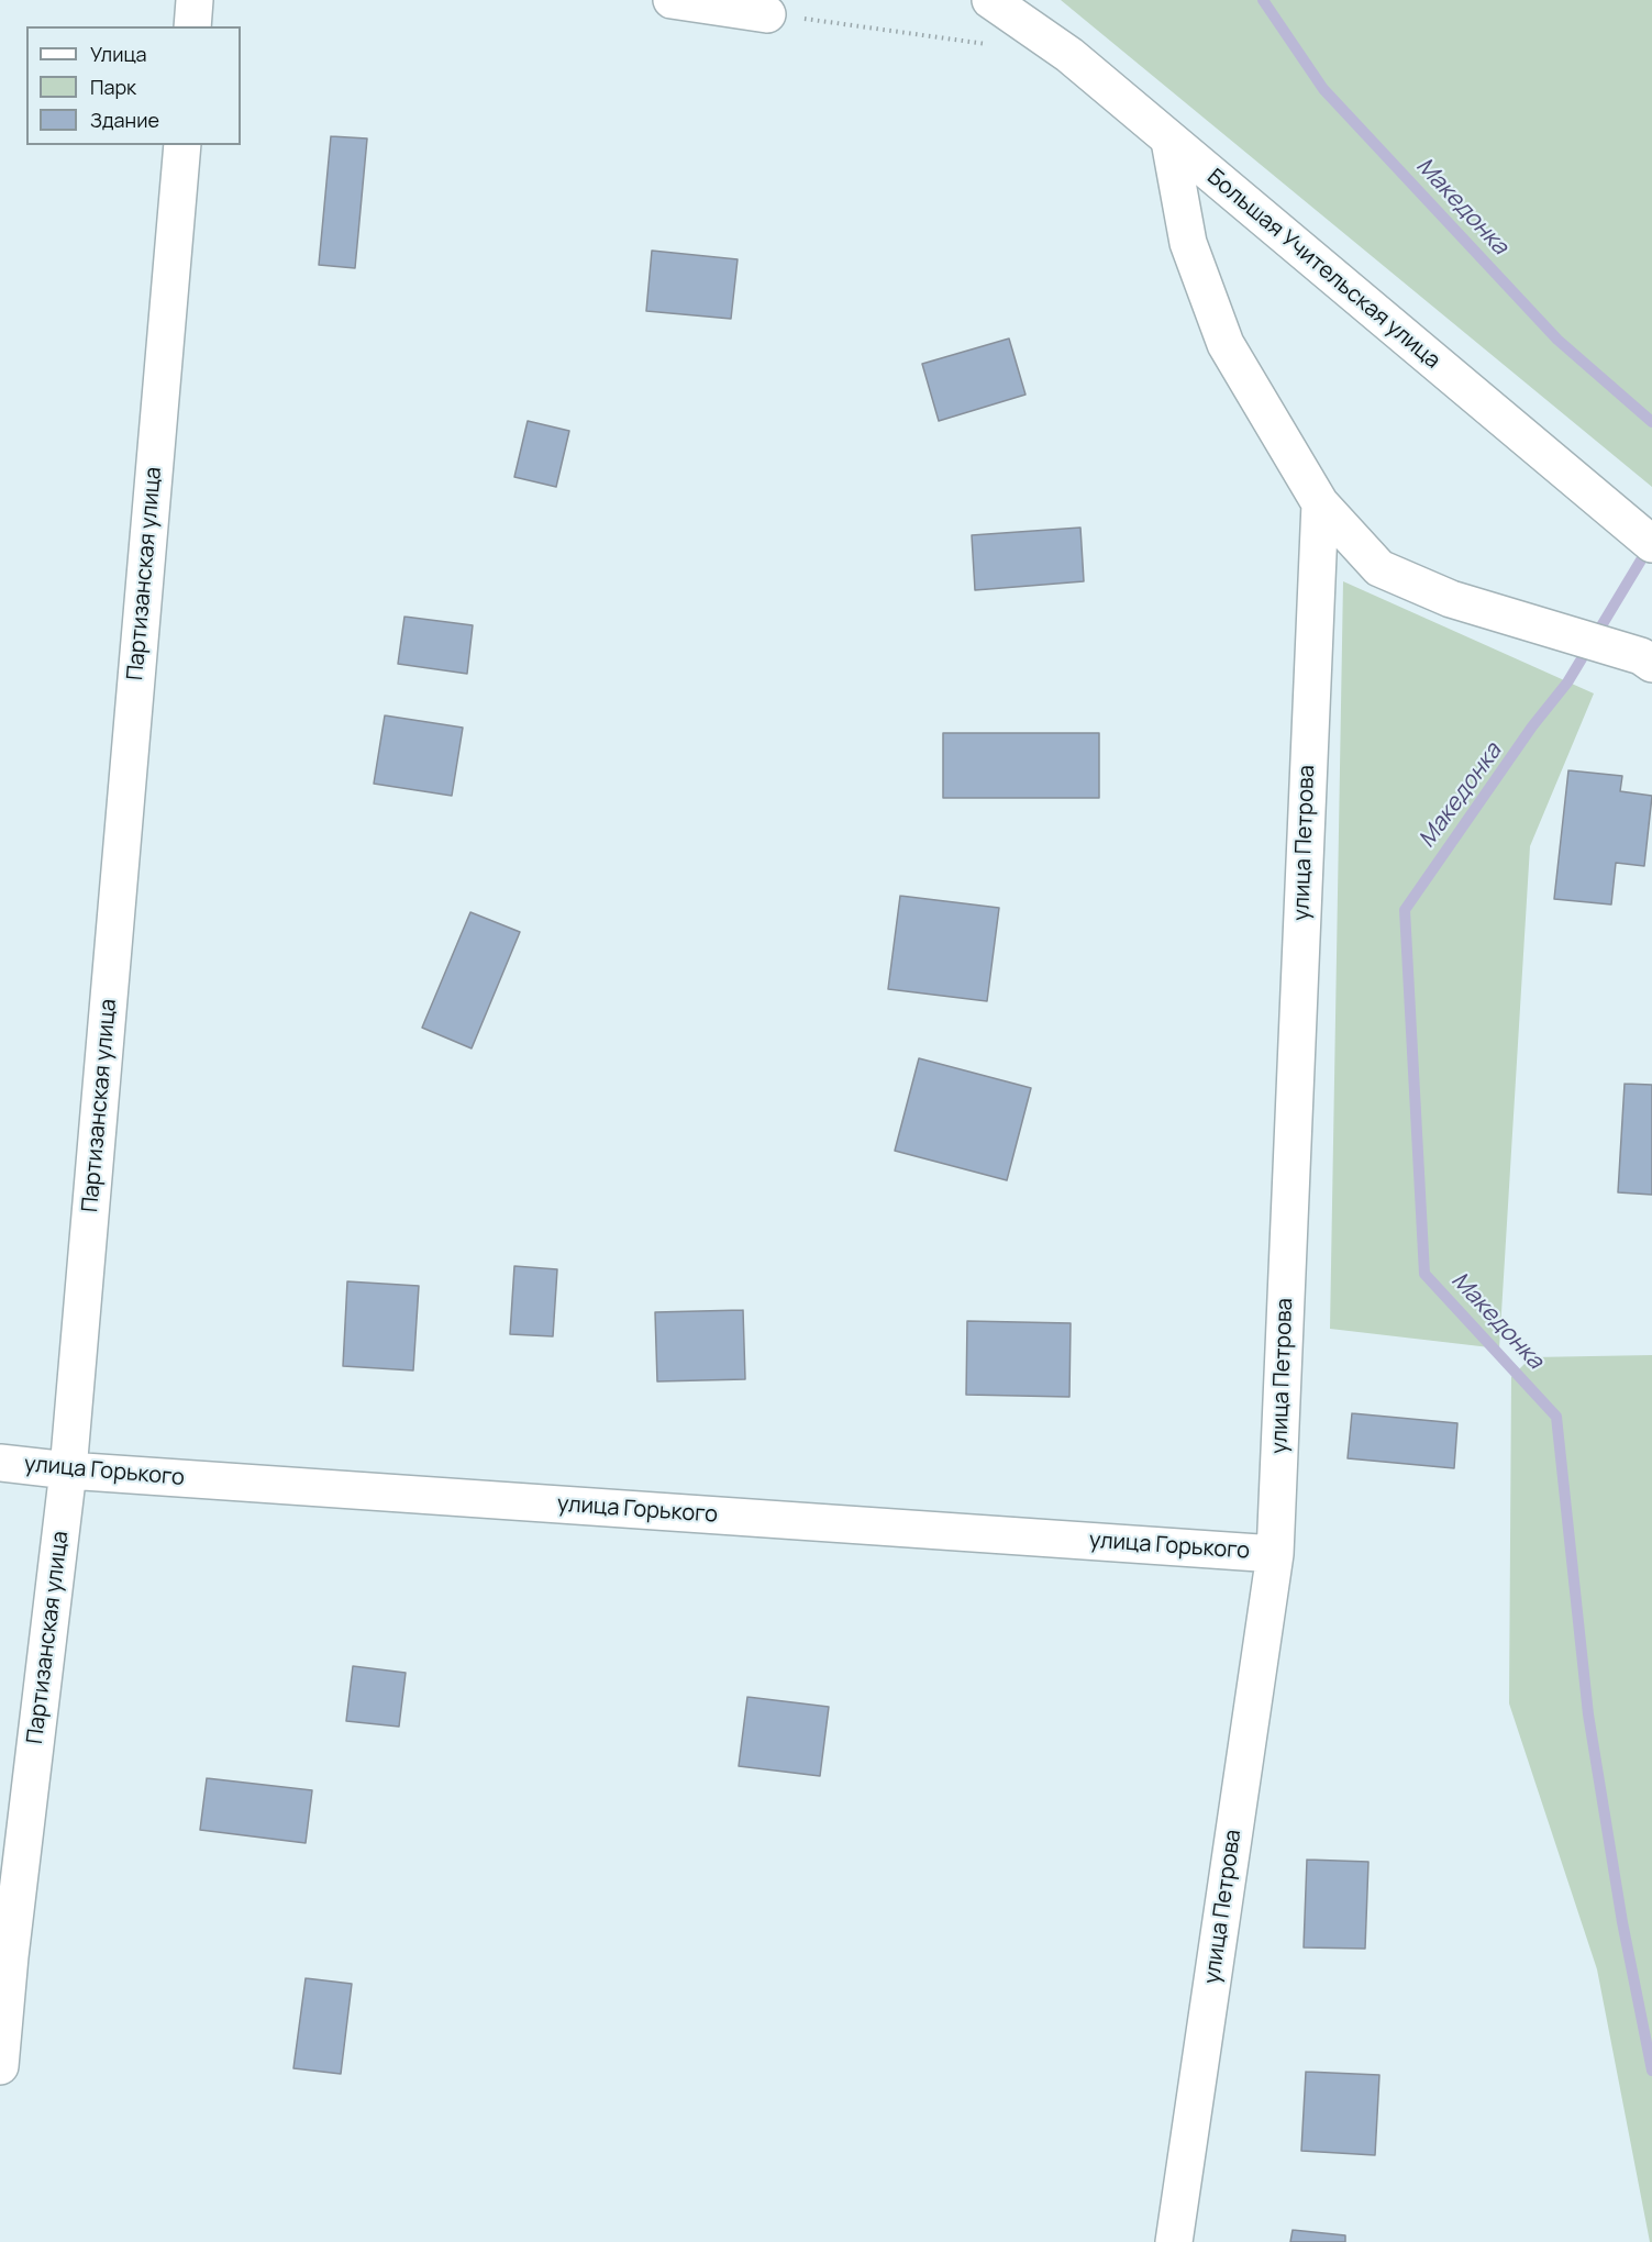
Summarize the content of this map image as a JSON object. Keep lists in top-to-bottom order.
{
  "streets": {
    "street": [
      "Большая Учительская улица",
      "Партизанская улица",
      "улица Петрова",
      "улица Горького"
    ]
  },
  "crossings": [
    ["Партизанская улица", "улица Горького"],
    ["улица Петрова", "улица Горького"]
  ],
  "water": ["Македонка"],
  "legend": ["Улица", "Парк", "Здание"]
}
